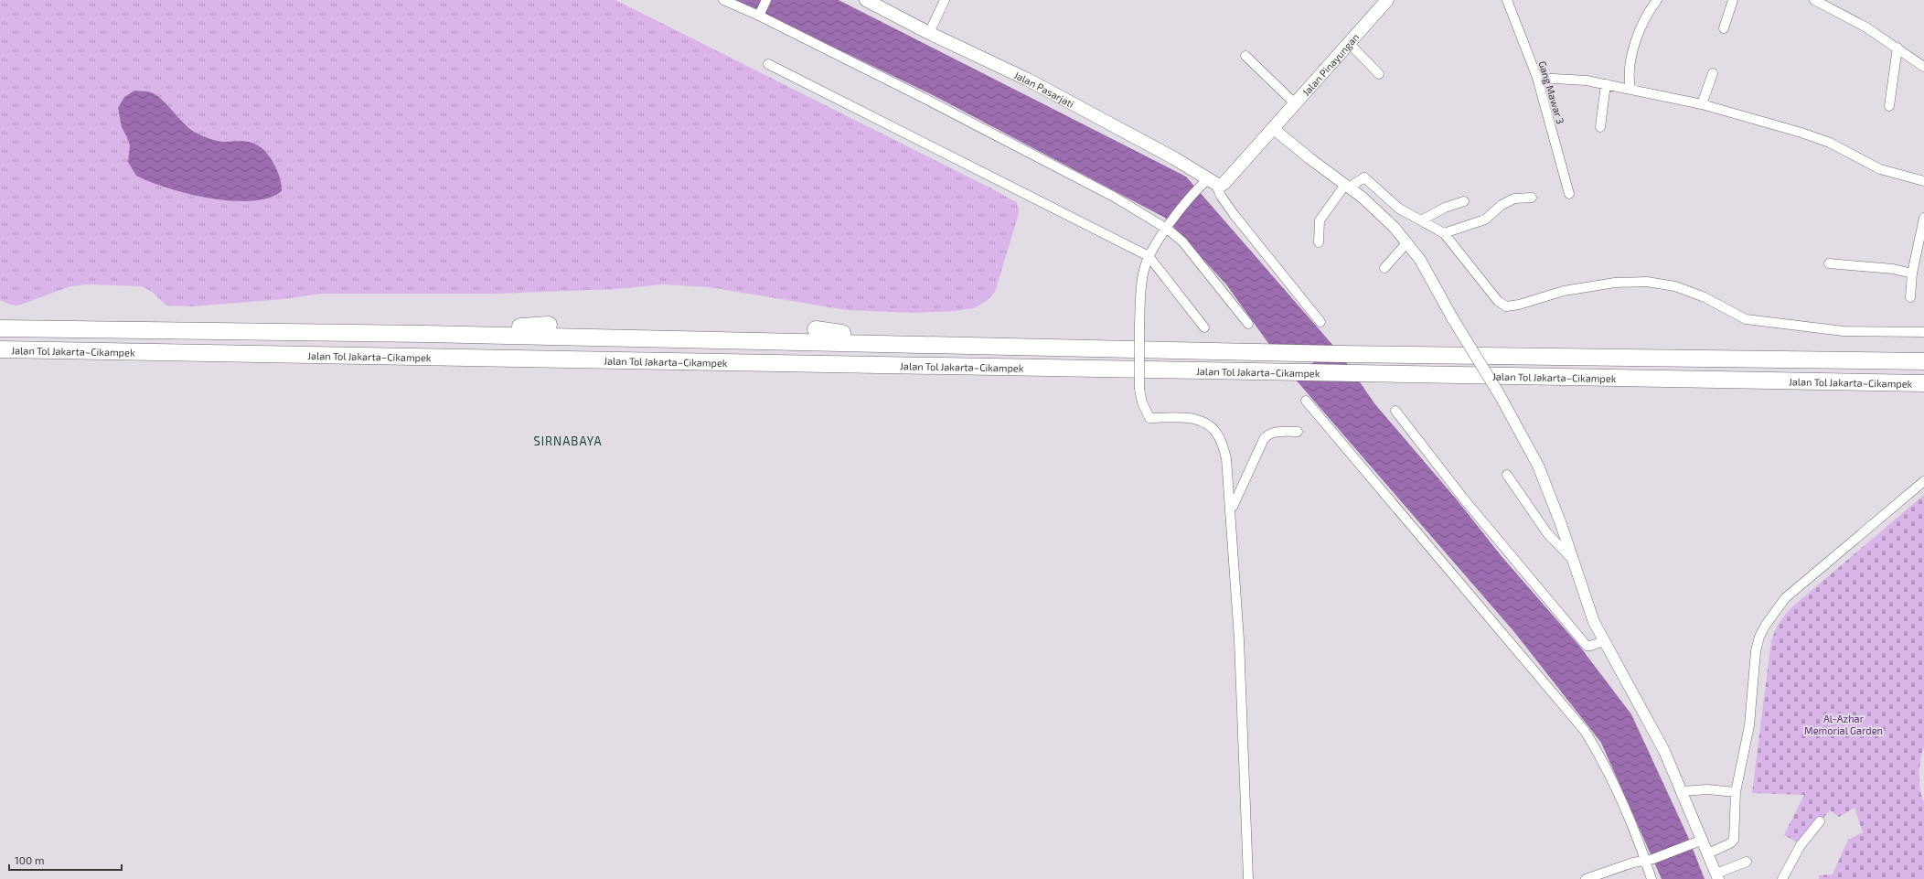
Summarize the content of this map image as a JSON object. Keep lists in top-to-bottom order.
{
  "streets": {
    "highway": ["Jalan Tol Jakarta–Cikampek"],
    "main road": ["Jalan Pinayungan", "Jalan Pasarjati"],
    "street": ["Gang Mawar 3"]
  },
  "crossings": [
    ["Jalan Pinayungan", "Jalan Pasarjati"]
  ],
  "districts": ["SIRNABAYA"],
  "parks": ["Al-Azhar Memorial Garden"],
  "scale_bar": "100 m"
}
